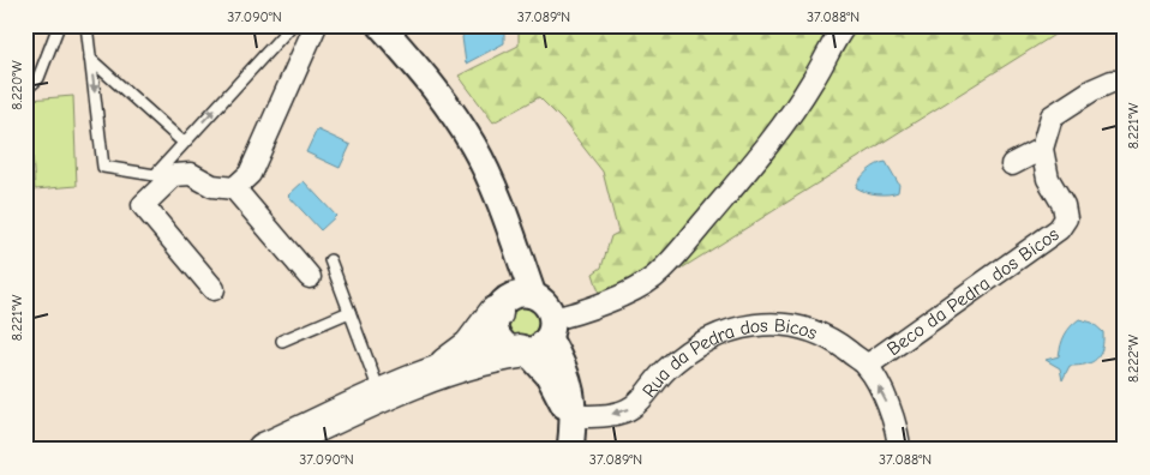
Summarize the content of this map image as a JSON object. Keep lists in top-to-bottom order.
{
  "streets": {
    "street": ["Beco da Pedra dos Bicos", "Rua da Pedra dos Bicos"]
  },
  "crossings": [
    ["Beco da Pedra dos Bicos", "Rua da Pedra dos Bicos"]
  ],
  "coordinates": [
    "37.090°N",
    "37.089°N",
    "37.088°N",
    "8.220°W",
    "8.221°W",
    "8.222°W"
  ]
}
